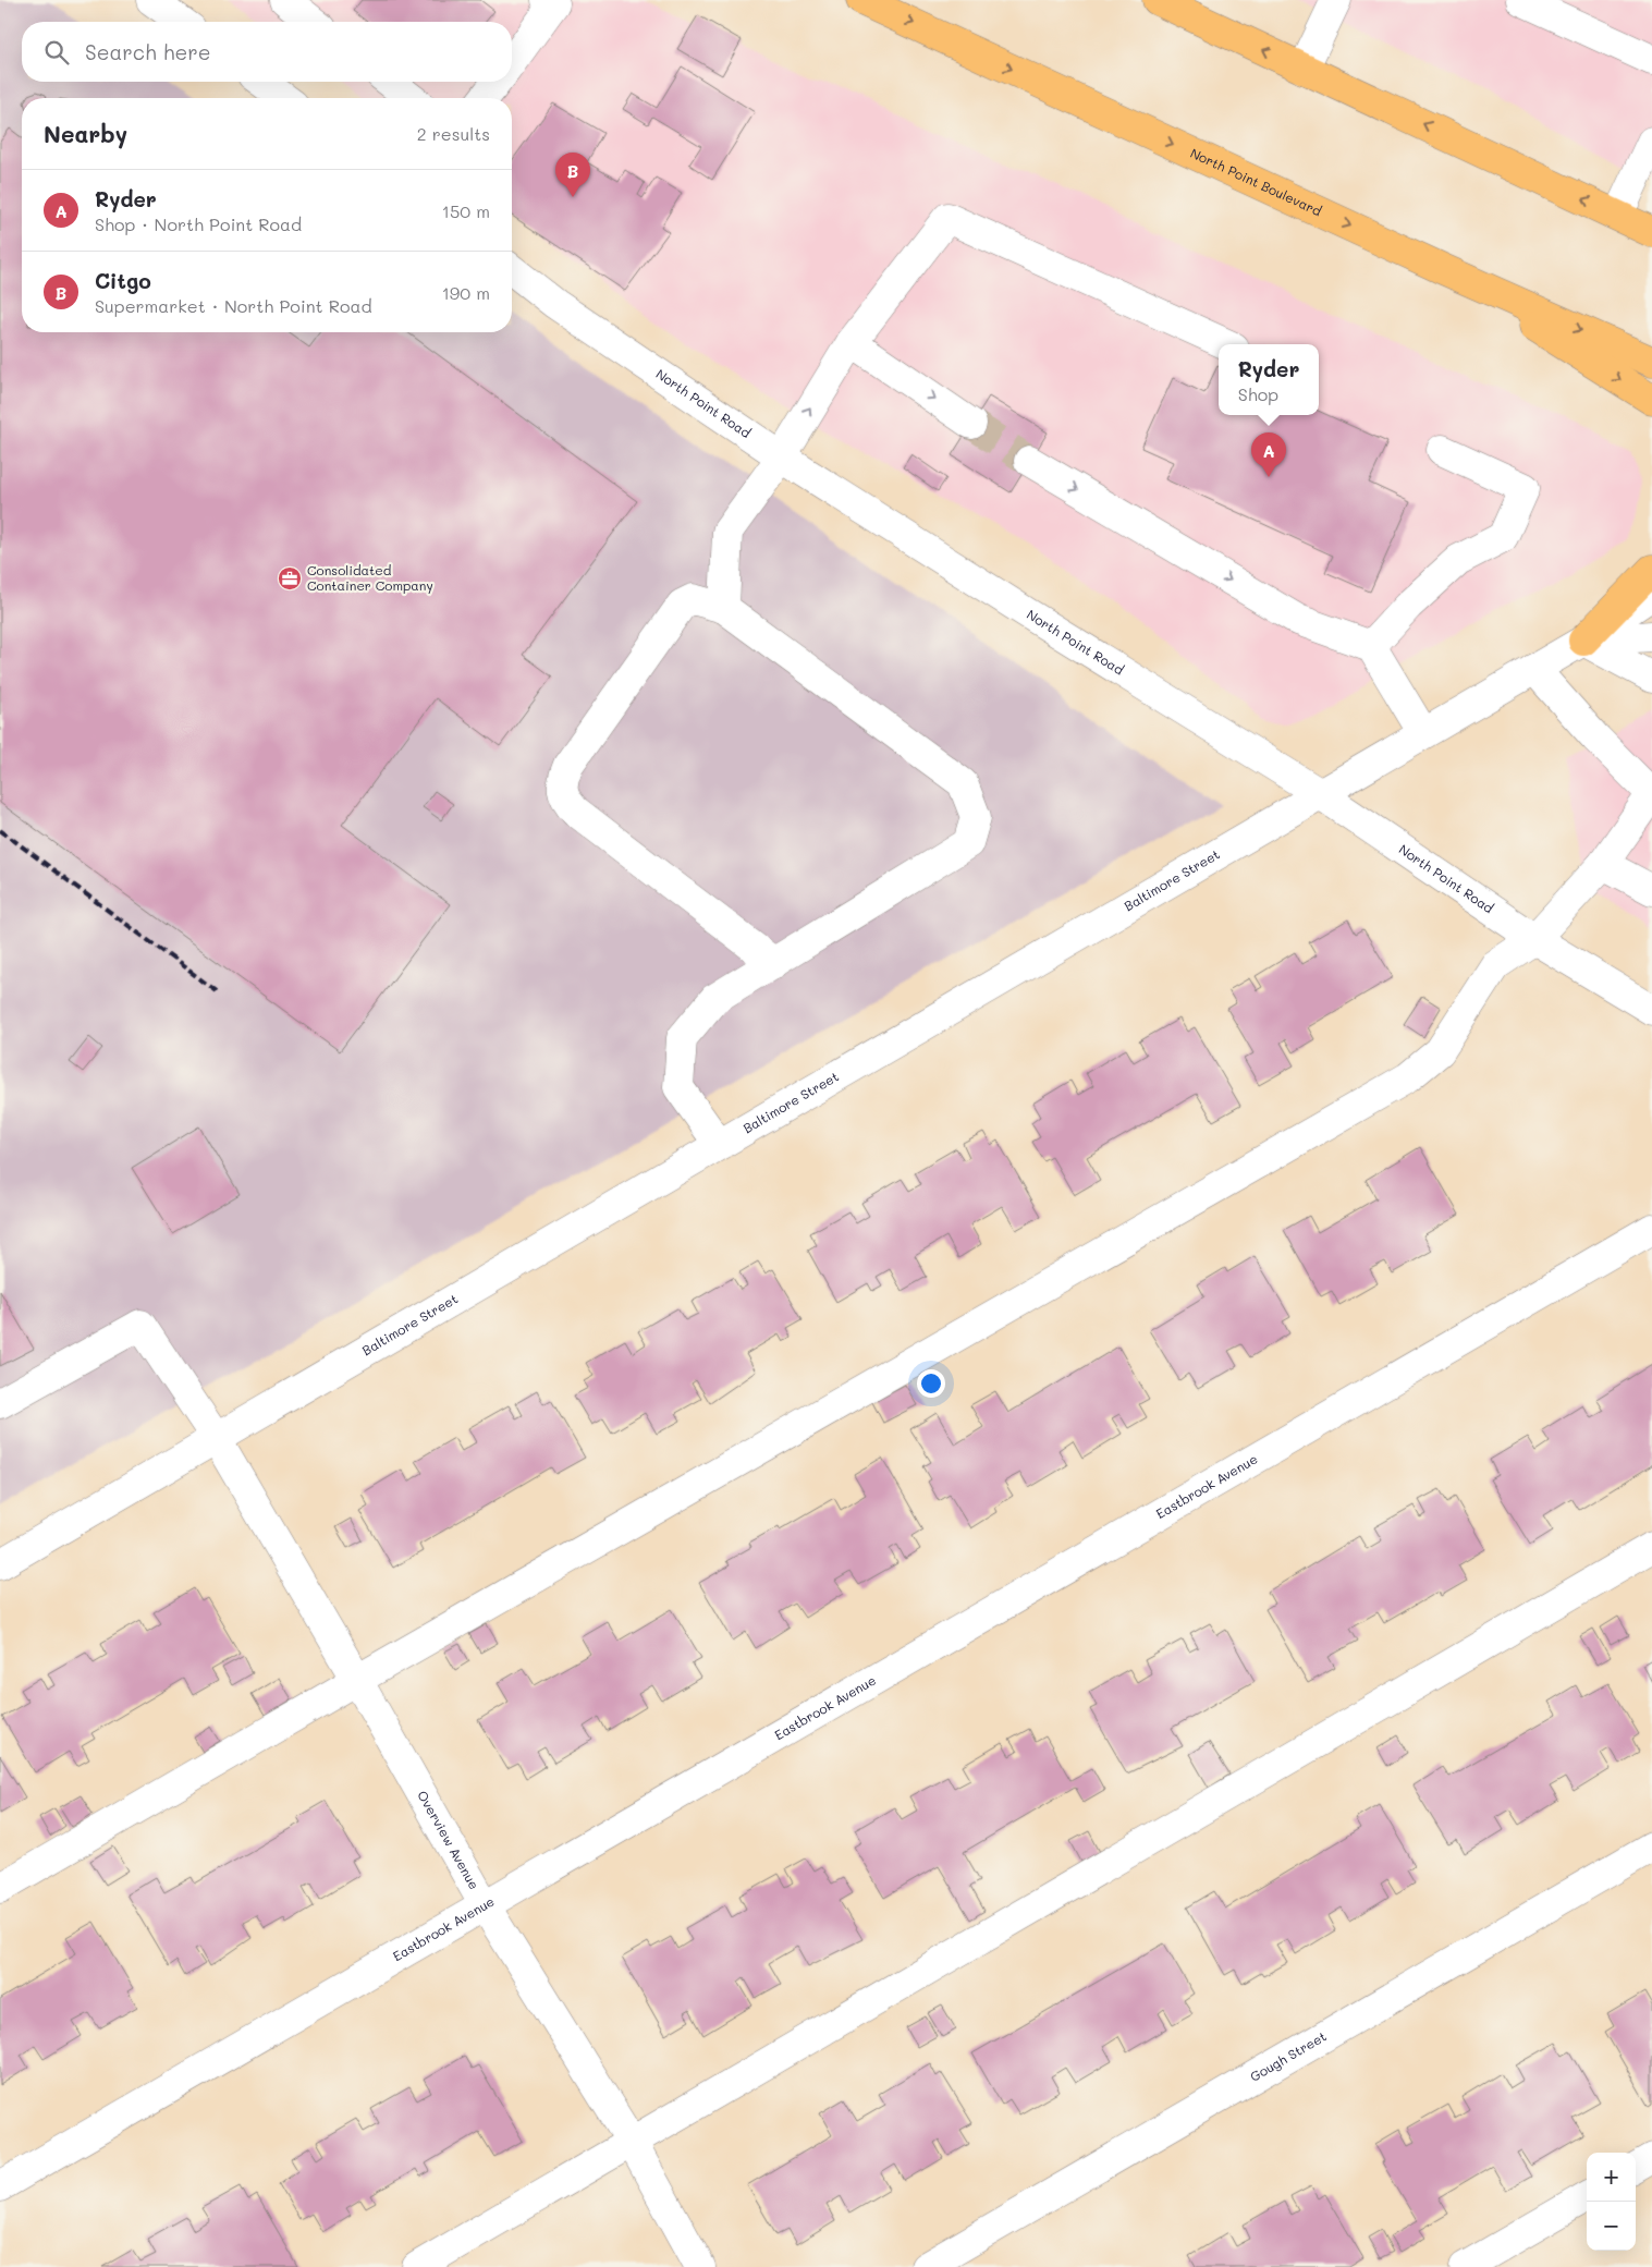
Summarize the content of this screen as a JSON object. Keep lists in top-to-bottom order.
{
  "streets": {
    "main road": ["North Point Boulevard"],
    "street": [
      "North Point Road",
      "Baltimore Street",
      "Eastbrook Avenue",
      "Overview Avenue",
      "Gough Street"
    ]
  },
  "crossings": [
    ["North Point Road", "Baltimore Street"],
    ["Baltimore Street", "Overview Avenue"],
    ["Eastbrook Avenue", "Overview Avenue"]
  ],
  "places": {
    "office": ["Consolidated Container Company"]
  },
  "page": {
    "search": "Search here",
    "heading": ["Nearby", "2 results"],
    "pins": ["B", "A"],
    "list": [
      {
        "mark": "A",
        "name": "Ryder",
        "note": "Shop · North Point Road",
        "value": "150 m"
      },
      {
        "mark": "B",
        "name": "Citgo",
        "note": "Supermarket · North Point Road",
        "value": "190 m"
      }
    ],
    "popup": ["Ryder", "Shop"],
    "map_buttons": ["+", "−"]
  }
}
